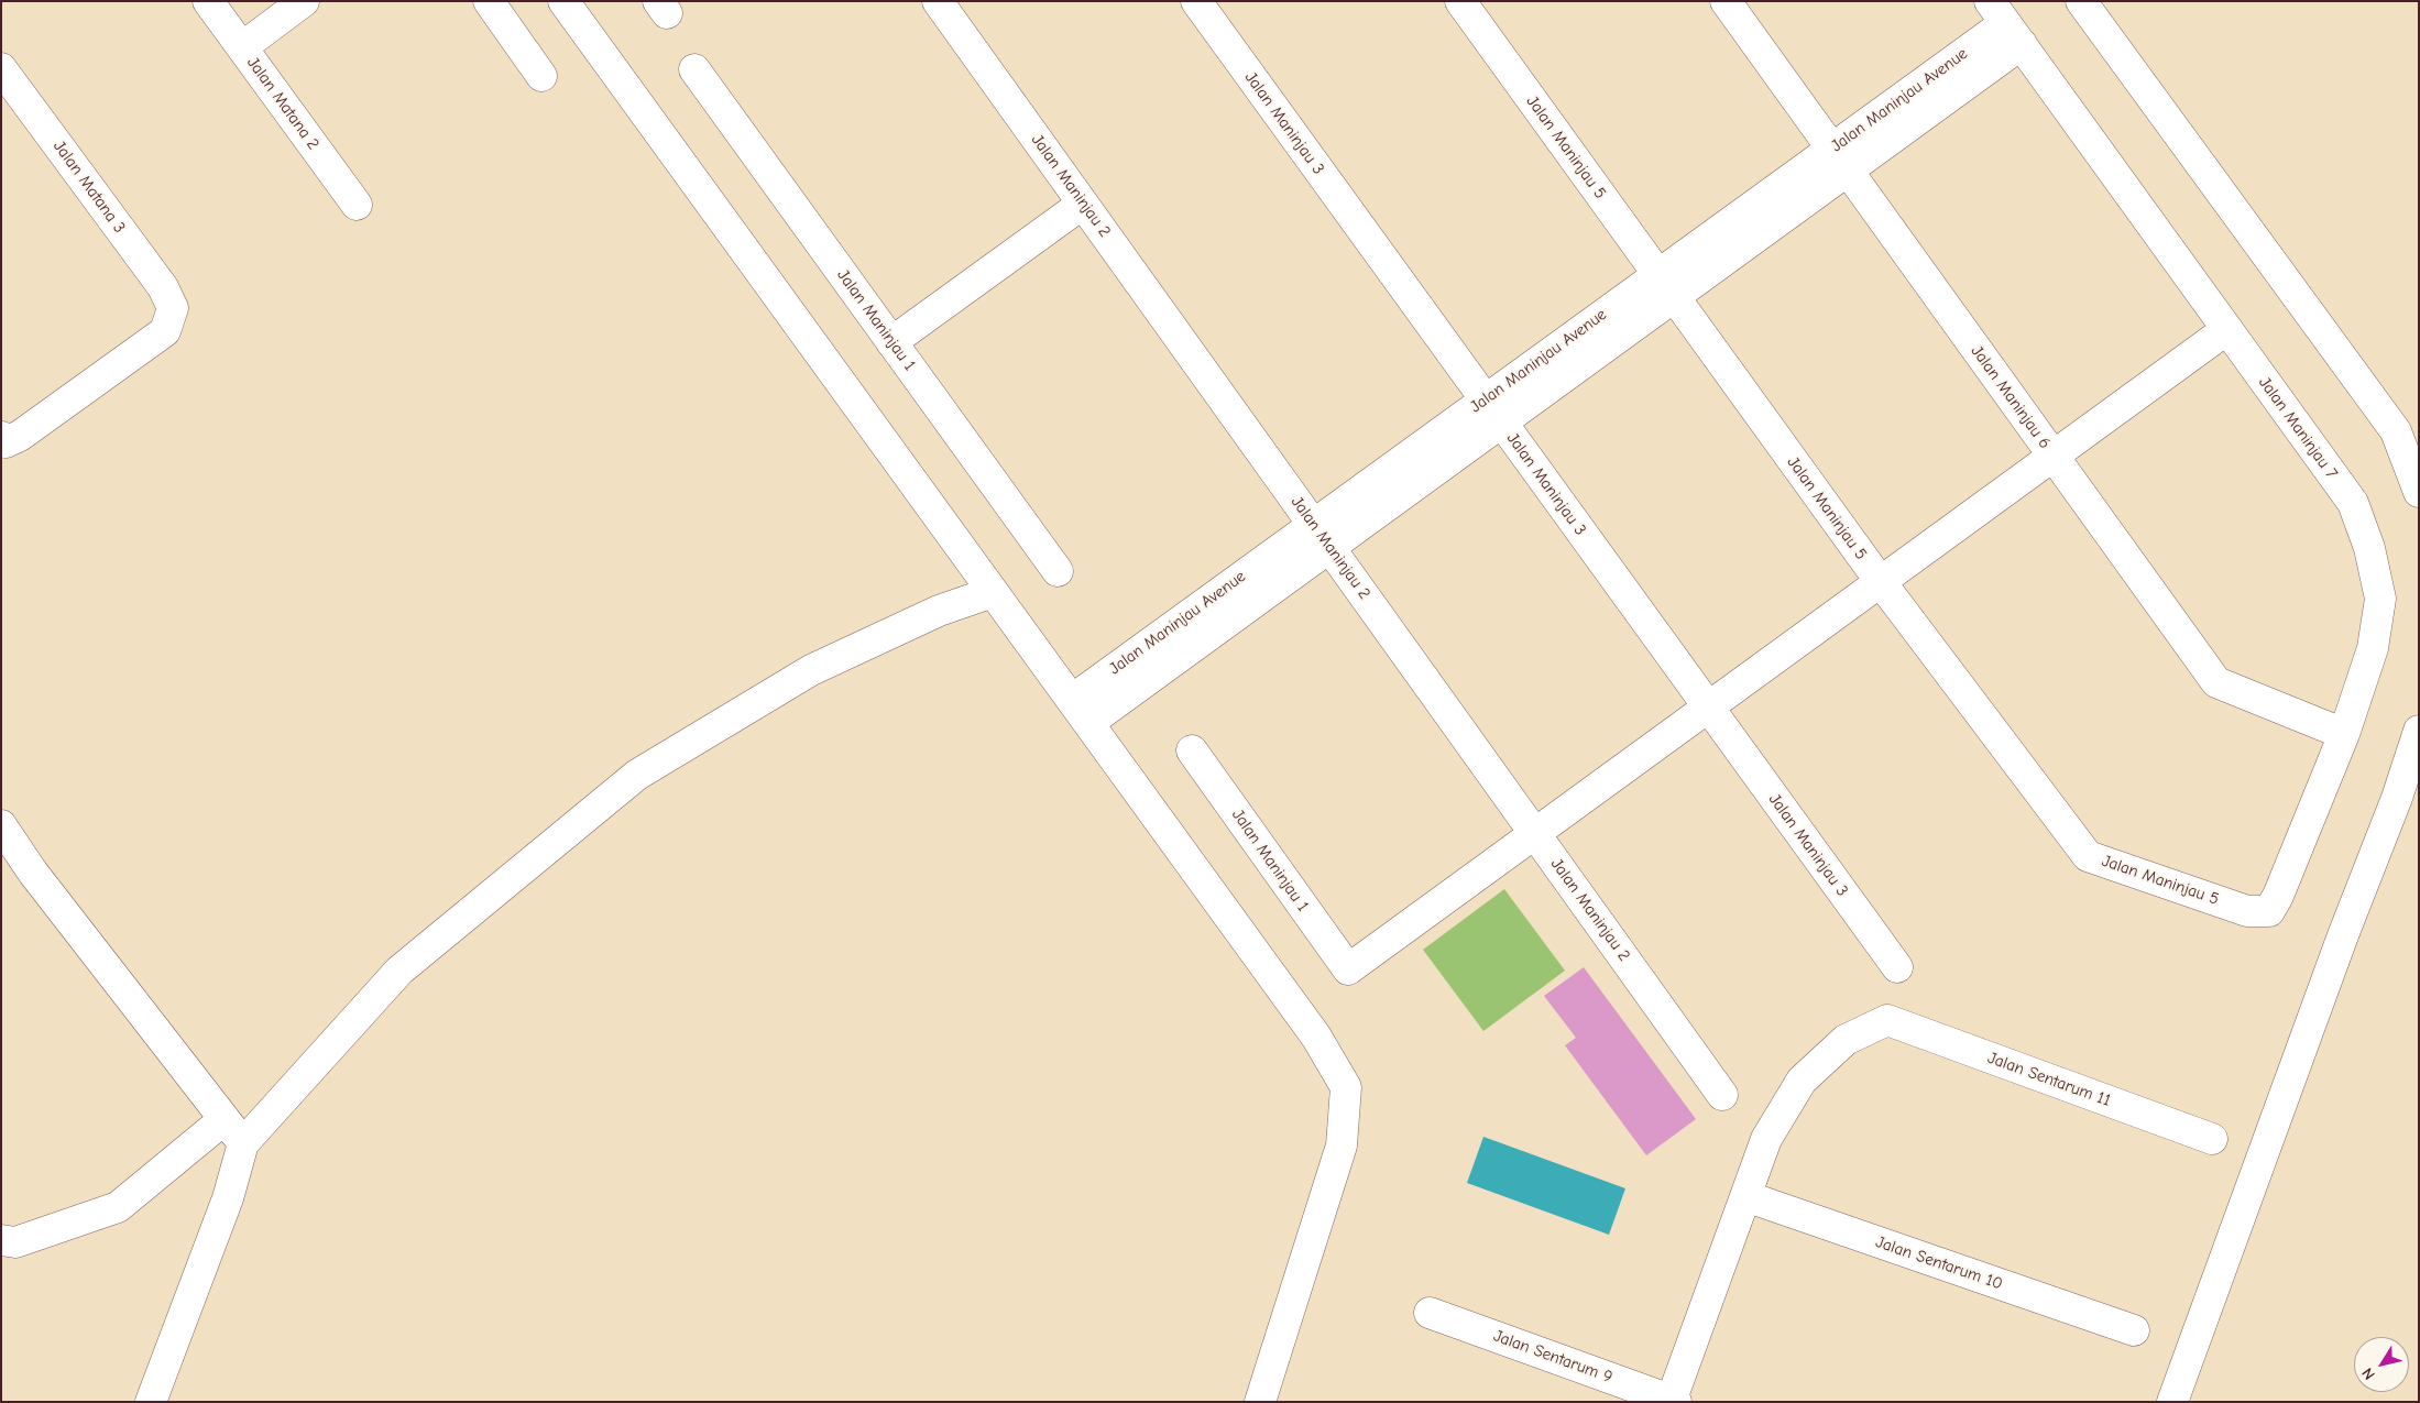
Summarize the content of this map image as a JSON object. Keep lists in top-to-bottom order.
{
  "streets": {
    "street": [
      "Jalan Maninjau Avenue",
      "Jalan Matana 2",
      "Jalan Maninjau 3",
      "Jalan Maninjau 5",
      "Jalan Maninjau 2",
      "Jalan Matana 3",
      "Jalan Maninjau 1",
      "Jalan Maninjau 6",
      "Jalan Maninjau 7",
      "Jalan Sentarum 11",
      "Jalan Sentarum 10",
      "Jalan Sentarum 9"
    ]
  },
  "crossings": [
    ["Jalan Maninjau Avenue", "Jalan Maninjau 3"],
    ["Jalan Maninjau Avenue", "Jalan Maninjau 5"],
    ["Jalan Maninjau Avenue", "Jalan Maninjau 2"],
    ["Jalan Maninjau Avenue", "Jalan Maninjau 6"],
    ["Jalan Maninjau Avenue", "Jalan Maninjau 7"],
    ["Jalan Maninjau 5", "Jalan Maninjau 7"],
    ["Jalan Maninjau 2", "Jalan Maninjau 1"],
    ["Jalan Maninjau 6", "Jalan Maninjau 7"],
    ["Jalan Sentarum 11", "Jalan Sentarum 10"]
  ],
  "north": "bottom left"
}
